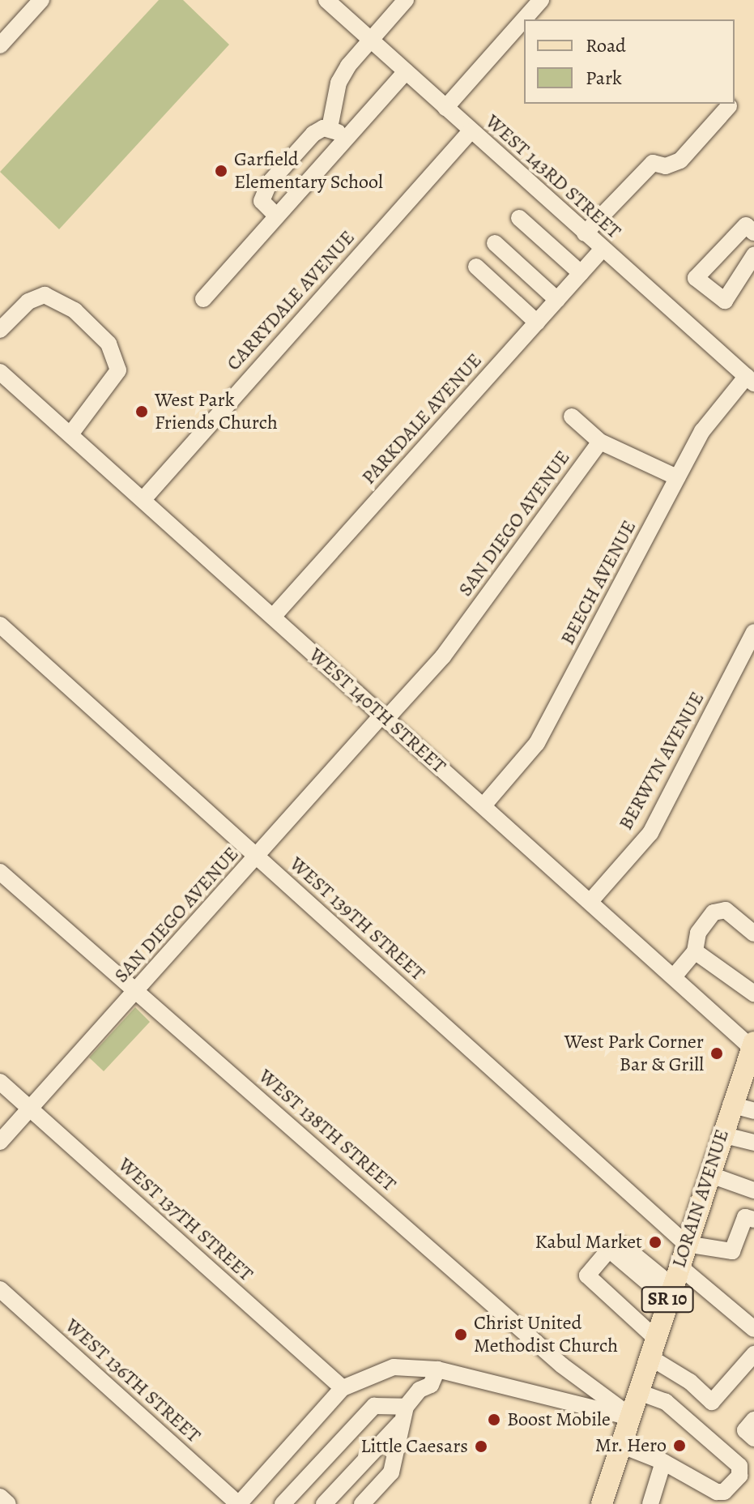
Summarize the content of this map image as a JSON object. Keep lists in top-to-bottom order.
{
  "streets": {
    "main road": ["LORAIN AVENUE", "SR 10"],
    "street": [
      "WEST 143RD STREET",
      "CARRYDALE AVENUE",
      "PARKDALE AVENUE",
      "SAN DIEGO AVENUE",
      "BEECH AVENUE",
      "WEST 140TH STREET",
      "BERWYN AVENUE",
      "WEST 139TH STREET",
      "WEST 138TH STREET",
      "WEST 137TH STREET",
      "WEST 136TH STREET"
    ]
  },
  "crossings": [
    ["WEST 143RD STREET", "CARRYDALE AVENUE"],
    ["WEST 143RD STREET", "PARKDALE AVENUE"],
    ["WEST 143RD STREET", "BEECH AVENUE"],
    ["CARRYDALE AVENUE", "WEST 140TH STREET"],
    ["PARKDALE AVENUE", "WEST 140TH STREET"],
    ["SAN DIEGO AVENUE", "WEST 140TH STREET"],
    ["SAN DIEGO AVENUE", "WEST 139TH STREET"],
    ["SAN DIEGO AVENUE", "WEST 138TH STREET"],
    ["SAN DIEGO AVENUE", "WEST 137TH STREET"],
    ["BEECH AVENUE", "WEST 140TH STREET"],
    ["WEST 140TH STREET", "BERWYN AVENUE"],
    ["WEST 140TH STREET", "LORAIN AVENUE"],
    ["WEST 139TH STREET", "LORAIN AVENUE"],
    ["WEST 138TH STREET", "LORAIN AVENUE"]
  ],
  "places": [
    "Garfield Elementary School",
    "West Park Friends Church",
    "West Park Corner Bar & Grill",
    "Kabul Market",
    "Christ United Methodist Church",
    "Boost Mobile",
    "Mr. Hero",
    "Little Caesars"
  ],
  "legend": ["Road", "Park"]
}
